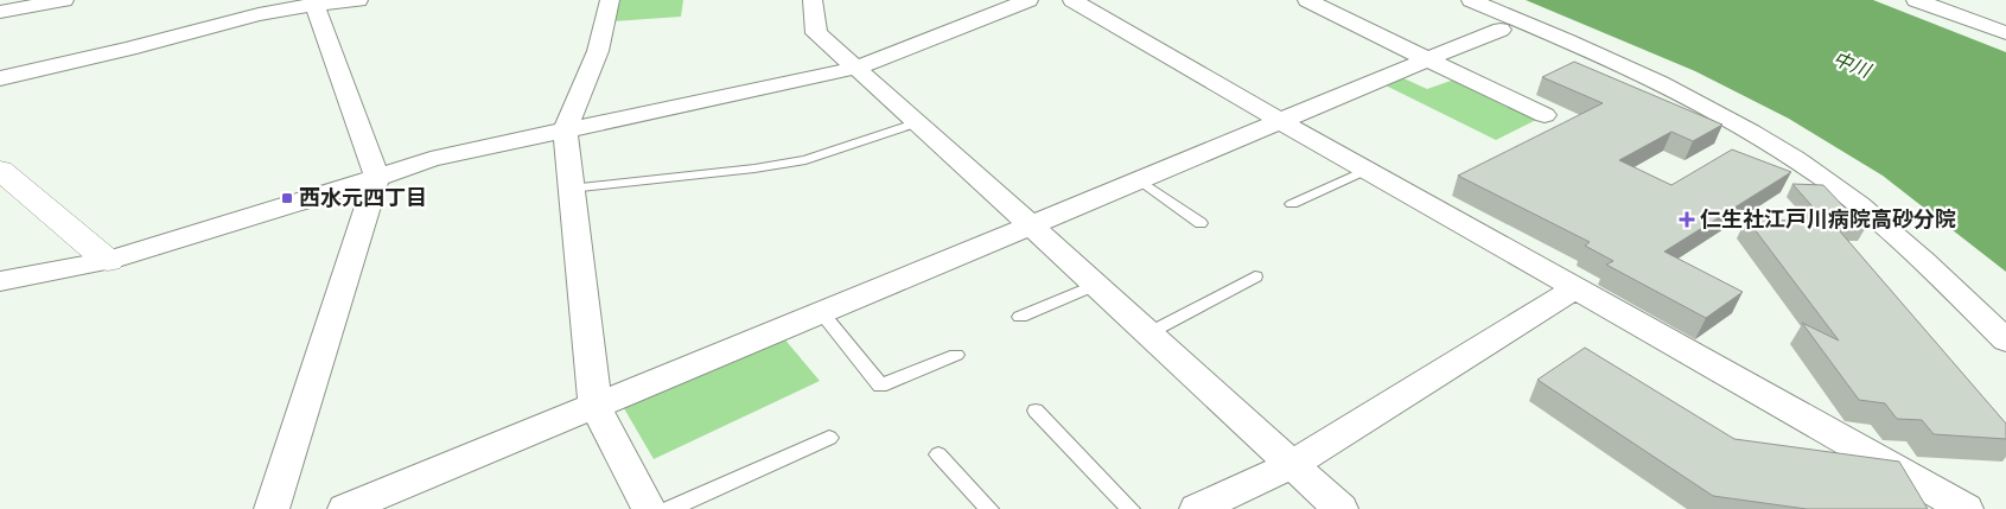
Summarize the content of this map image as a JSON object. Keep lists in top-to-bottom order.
{
  "water": ["中川"],
  "places": {
    "transit": ["西水元四丁目"],
    "health": ["仁生社江戸川病院高砂分院"]
  }
}
